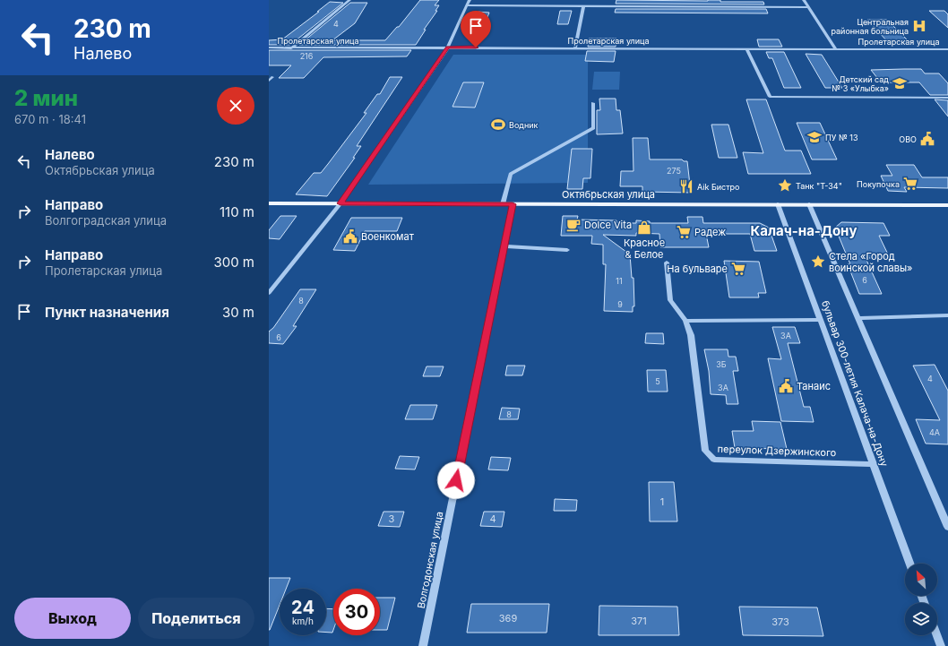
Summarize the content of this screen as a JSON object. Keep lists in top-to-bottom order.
{
  "streets": {
    "main road": ["Октябрьская улица"],
    "street": [
      "Пролетарская улица",
      "бульвар 300-летия Калача-на-Дону",
      "переулок Дзержинского",
      "Волгодонская улица"
    ]
  },
  "crossings": [
    ["Октябрьская улица", "бульвар 300-летия Калача-на-Дону"],
    ["Октябрьская улица", "Волгодонская улица"],
    ["бульвар 300-летия Калача-на-Дону", "переулок Дзержинского"]
  ],
  "districts": ["Калач-на-Дону"],
  "places": {
    "hospital": ["Центральная районная больница"],
    "school or university": ["Детский сад № 3 «Улыбка»", "ПУ № 13"],
    "sports": ["Водник"],
    "public building": ["ОВО", "Военкомат", "Танаис"],
    "supermarket": ["Покупочка", "Радеж", "На бульваре"],
    "place": ["Танк \"Т-34\"", "Стела «Город воинской славы»"],
    "restaurant": ["Aik Бистро"],
    "cafe": ["Dolce Vita"],
    "shop": ["Красное & Белое"]
  },
  "house_numbers": [
    "4",
    "216",
    "275",
    "6",
    "11",
    "8",
    "9",
    "3А",
    "6",
    "3Б",
    "4",
    "5",
    "3А",
    "8",
    "4А",
    "1",
    "3",
    "4",
    "369",
    "371",
    "373"
  ],
  "north": "top left",
  "page": {
    "turn": ["230 m", "Налево"],
    "heading": ["2 мин", "670 m · 18:41"],
    "list": [
      {
        "name": "Налево",
        "note": "Октябрьская улица",
        "value": "230 m"
      },
      {
        "name": "Направо",
        "note": "Волгоградская улица",
        "value": "110 m"
      },
      {
        "name": "Направо",
        "note": "Пролетарская улица",
        "value": "300 m"
      },
      {
        "name": "Пункт назначения",
        "value": "30 m"
      }
    ],
    "speed": "24 km/h",
    "limit": "30",
    "buttons": ["Выход", "Поделиться"]
  }
}
